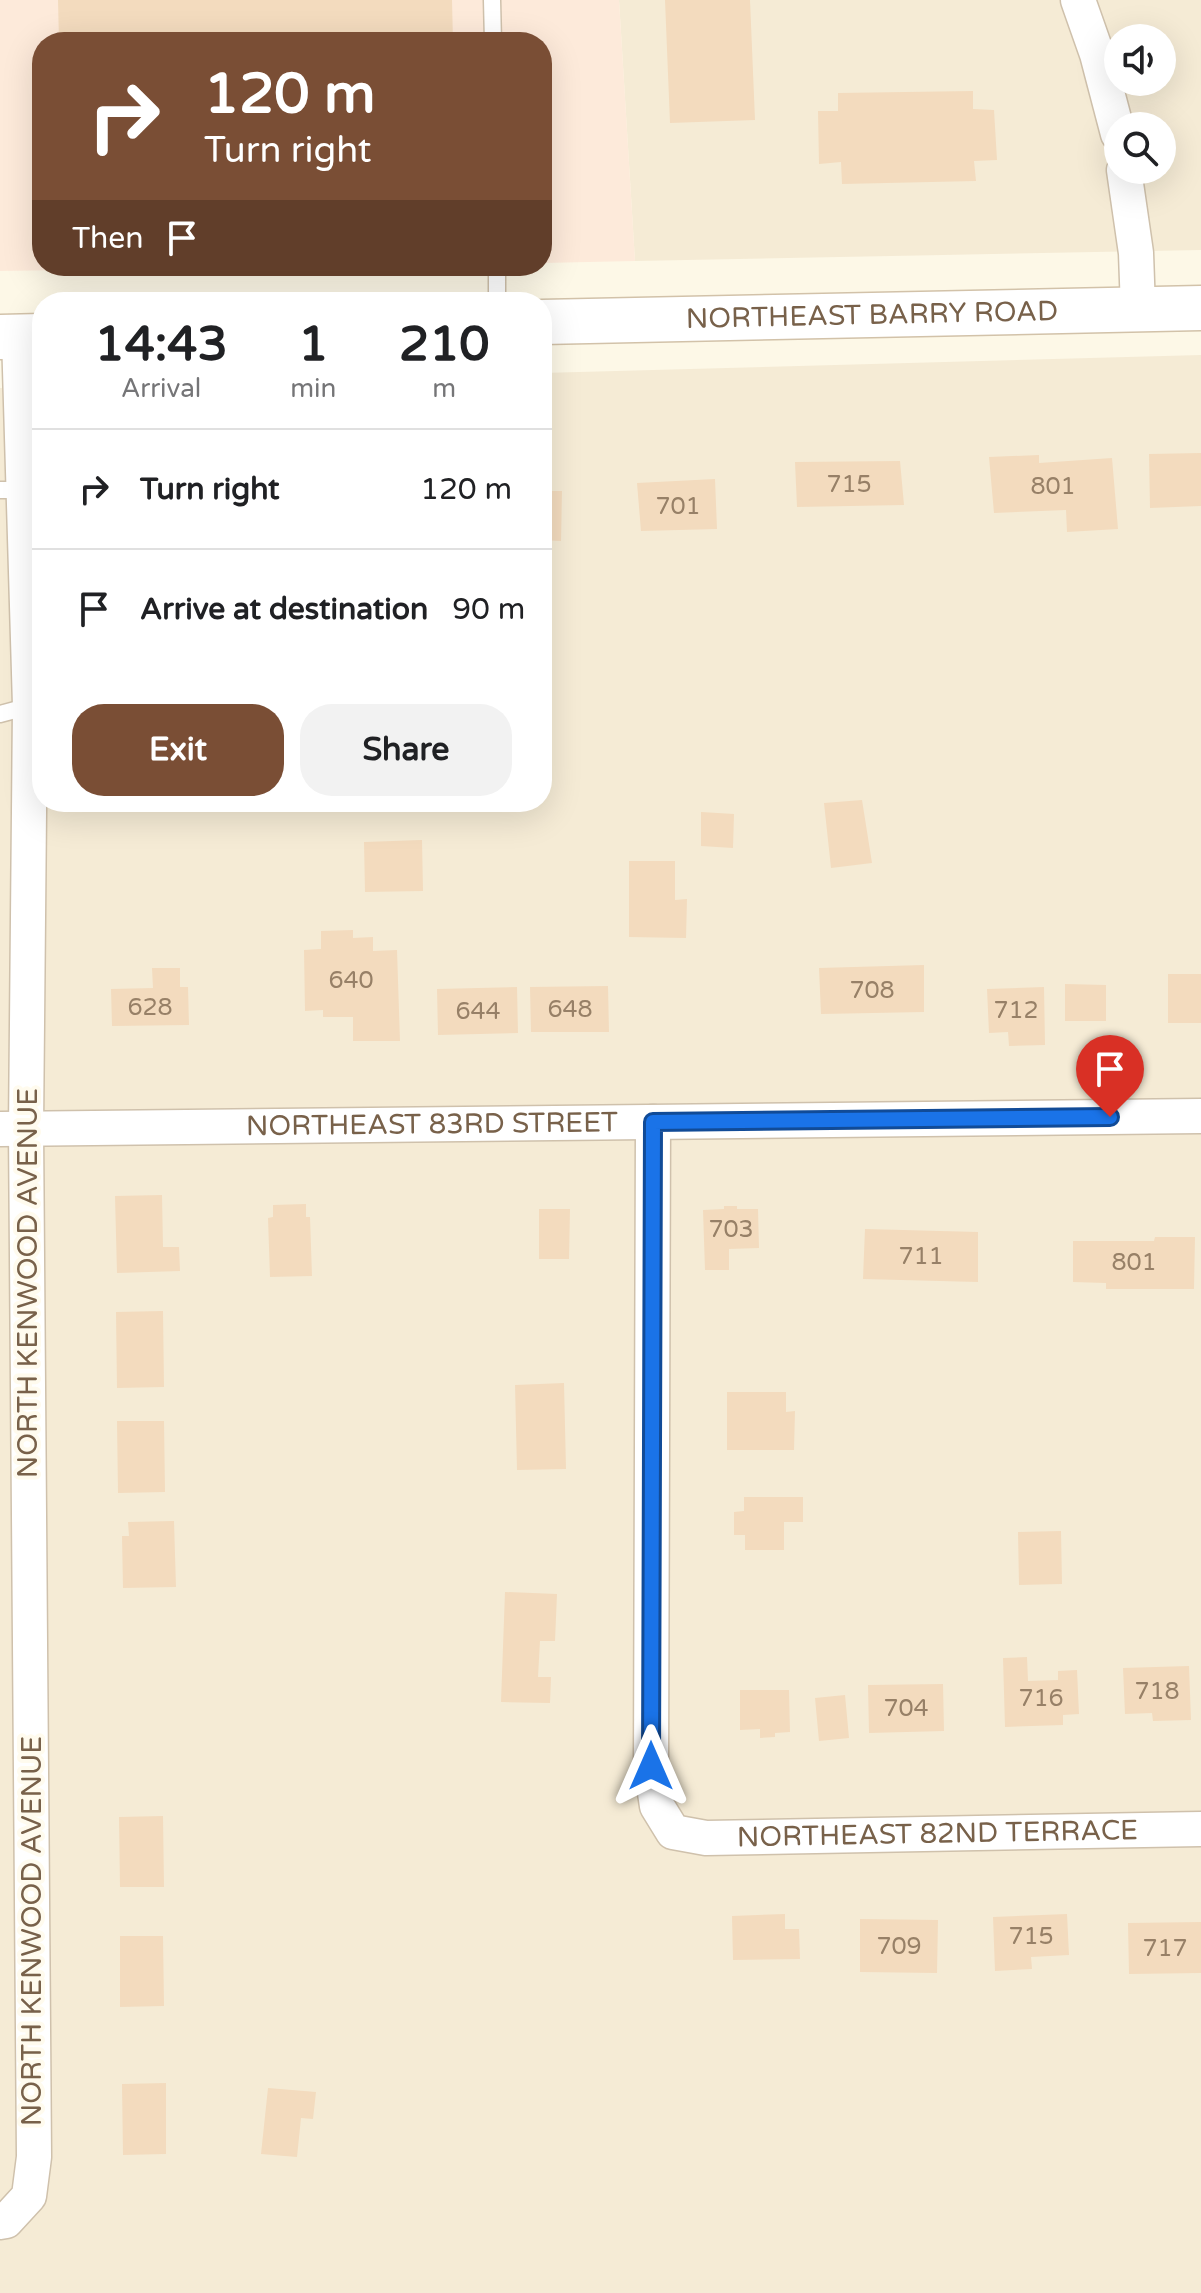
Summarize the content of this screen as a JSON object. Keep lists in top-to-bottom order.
{
  "streets": {
    "main road": ["NORTHEAST BARRY ROAD"],
    "street": ["NORTHEAST 83RD STREET", "NORTH KENWOOD AVENUE", "NORTHEAST 82ND TERRACE"]
  },
  "crossings": [
    ["NORTHEAST 83RD STREET", "NORTH KENWOOD AVENUE"],
    ["NORTHEAST 83RD STREET", "NORTHEAST 82ND TERRACE"]
  ],
  "house_numbers": [
    "715",
    "801",
    "701",
    "640",
    "708",
    "628",
    "648",
    "712",
    "644",
    "703",
    "711",
    "801",
    "718",
    "716",
    "704",
    "715",
    "709",
    "717"
  ],
  "page": {
    "turn": ["120 m", "Turn right"],
    "then": "Then",
    "eta": [
      "14:43",
      "Arrival",
      "1",
      "min",
      "210",
      "m"
    ],
    "list": [
      {
        "name": "Turn right",
        "value": "120 m"
      },
      {
        "name": "Arrive at destination",
        "value": "90 m"
      }
    ],
    "buttons": ["Exit", "Share"]
  }
}
